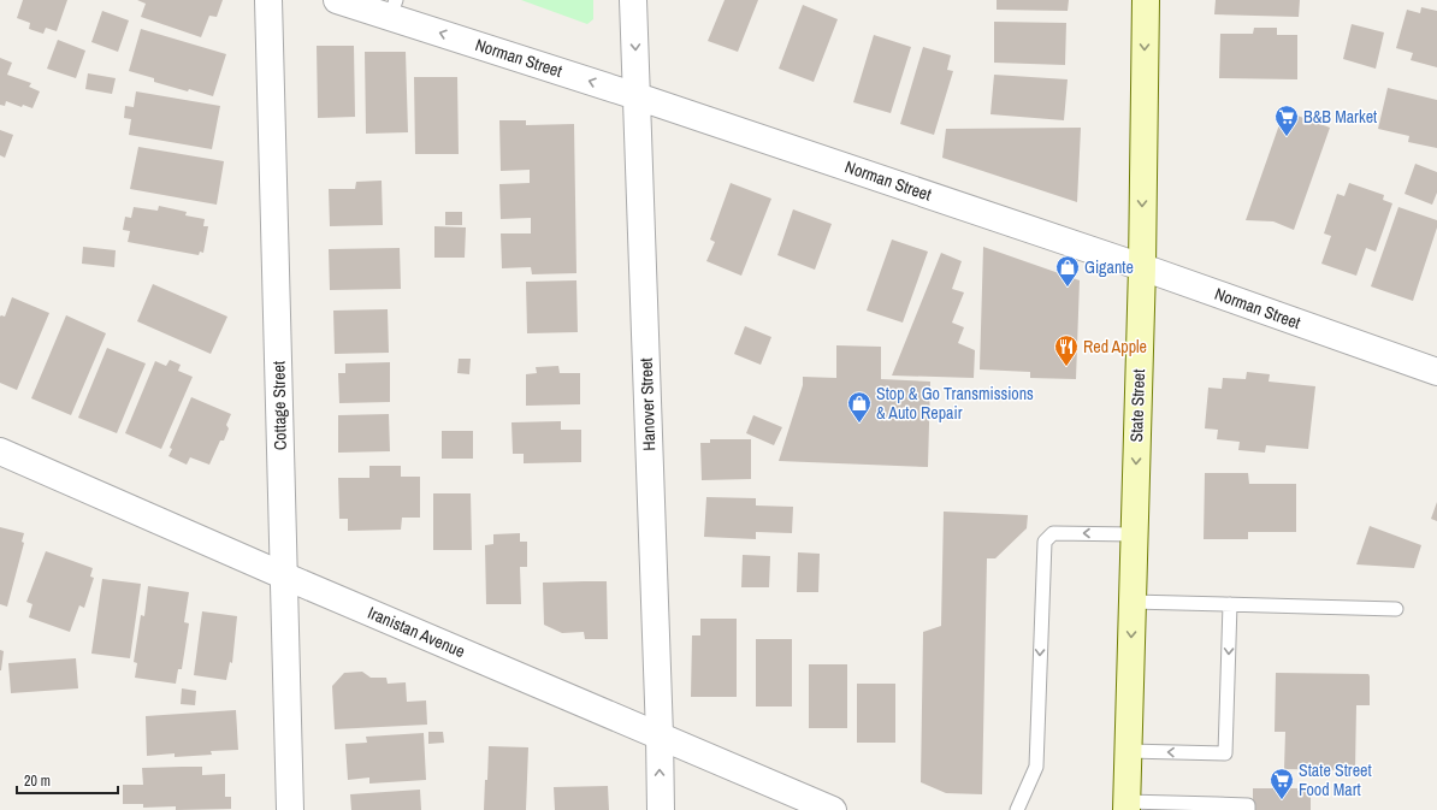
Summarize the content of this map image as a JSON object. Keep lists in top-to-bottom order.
{
  "streets": {
    "main road": ["State Street"],
    "street": [
      "Norman Street",
      "Hanover Street",
      "Cottage Street",
      "Iranistan Avenue"
    ]
  },
  "crossings": [
    ["Norman Street", "Hanover Street"],
    ["Norman Street", "State Street"],
    ["Hanover Street", "Iranistan Avenue"],
    ["Cottage Street", "Iranistan Avenue"]
  ],
  "one_way": ["State Street"],
  "places": {
    "supermarket": ["B&B Market", "State Street Food Mart"],
    "shop": ["Gigante", "Stop & Go Transmissions & Auto Repair"],
    "restaurant": ["Red Apple"]
  },
  "scale_bar": "20 m"
}
